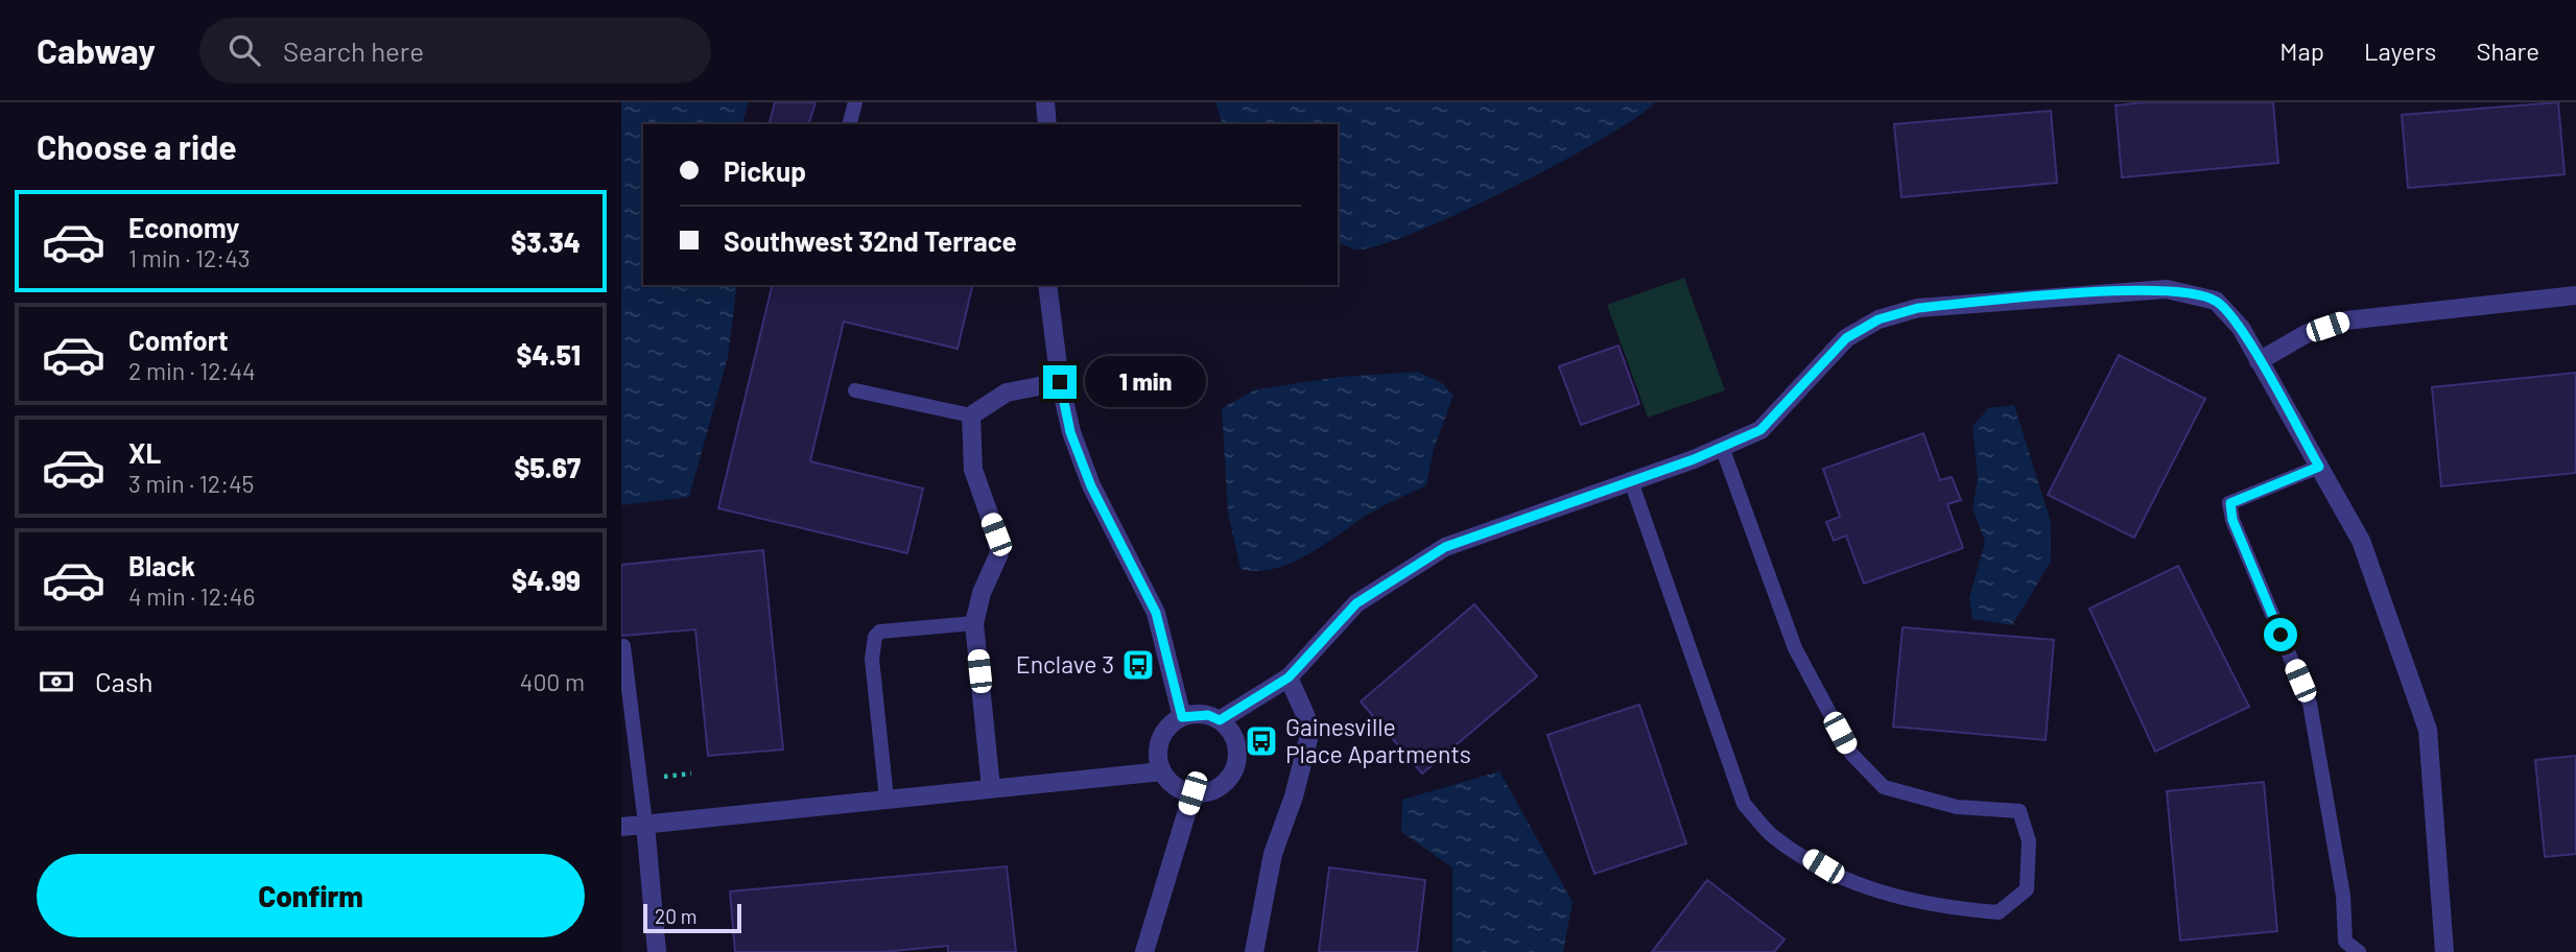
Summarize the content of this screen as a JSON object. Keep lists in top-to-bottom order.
{
  "places": {
    "bus stop": ["Enclave 3", "Gainesville Place Apartments"]
  },
  "scale_bar": "20 m",
  "page": {
    "header": "Cabway",
    "search": "Search here",
    "nav": ["Map", "Layers", "Share"],
    "heading": "Choose a ride",
    "banner": ["Pickup", "Southwest 32nd Terrace"],
    "list": [
      {
        "name": "Economy",
        "note": "1 min · 12:43",
        "value": "$3.34"
      },
      {
        "name": "Comfort",
        "note": "2 min · 12:44",
        "value": "$4.51"
      },
      {
        "name": "XL",
        "note": "3 min · 12:45",
        "value": "$5.67"
      },
      {
        "name": "Black",
        "note": "4 min · 12:46",
        "value": "$4.99"
      }
    ],
    "bubble": "1 min",
    "pay": ["Cash", "400 m"],
    "buttons": "Confirm",
    "scale": "20 m"
  }
}
